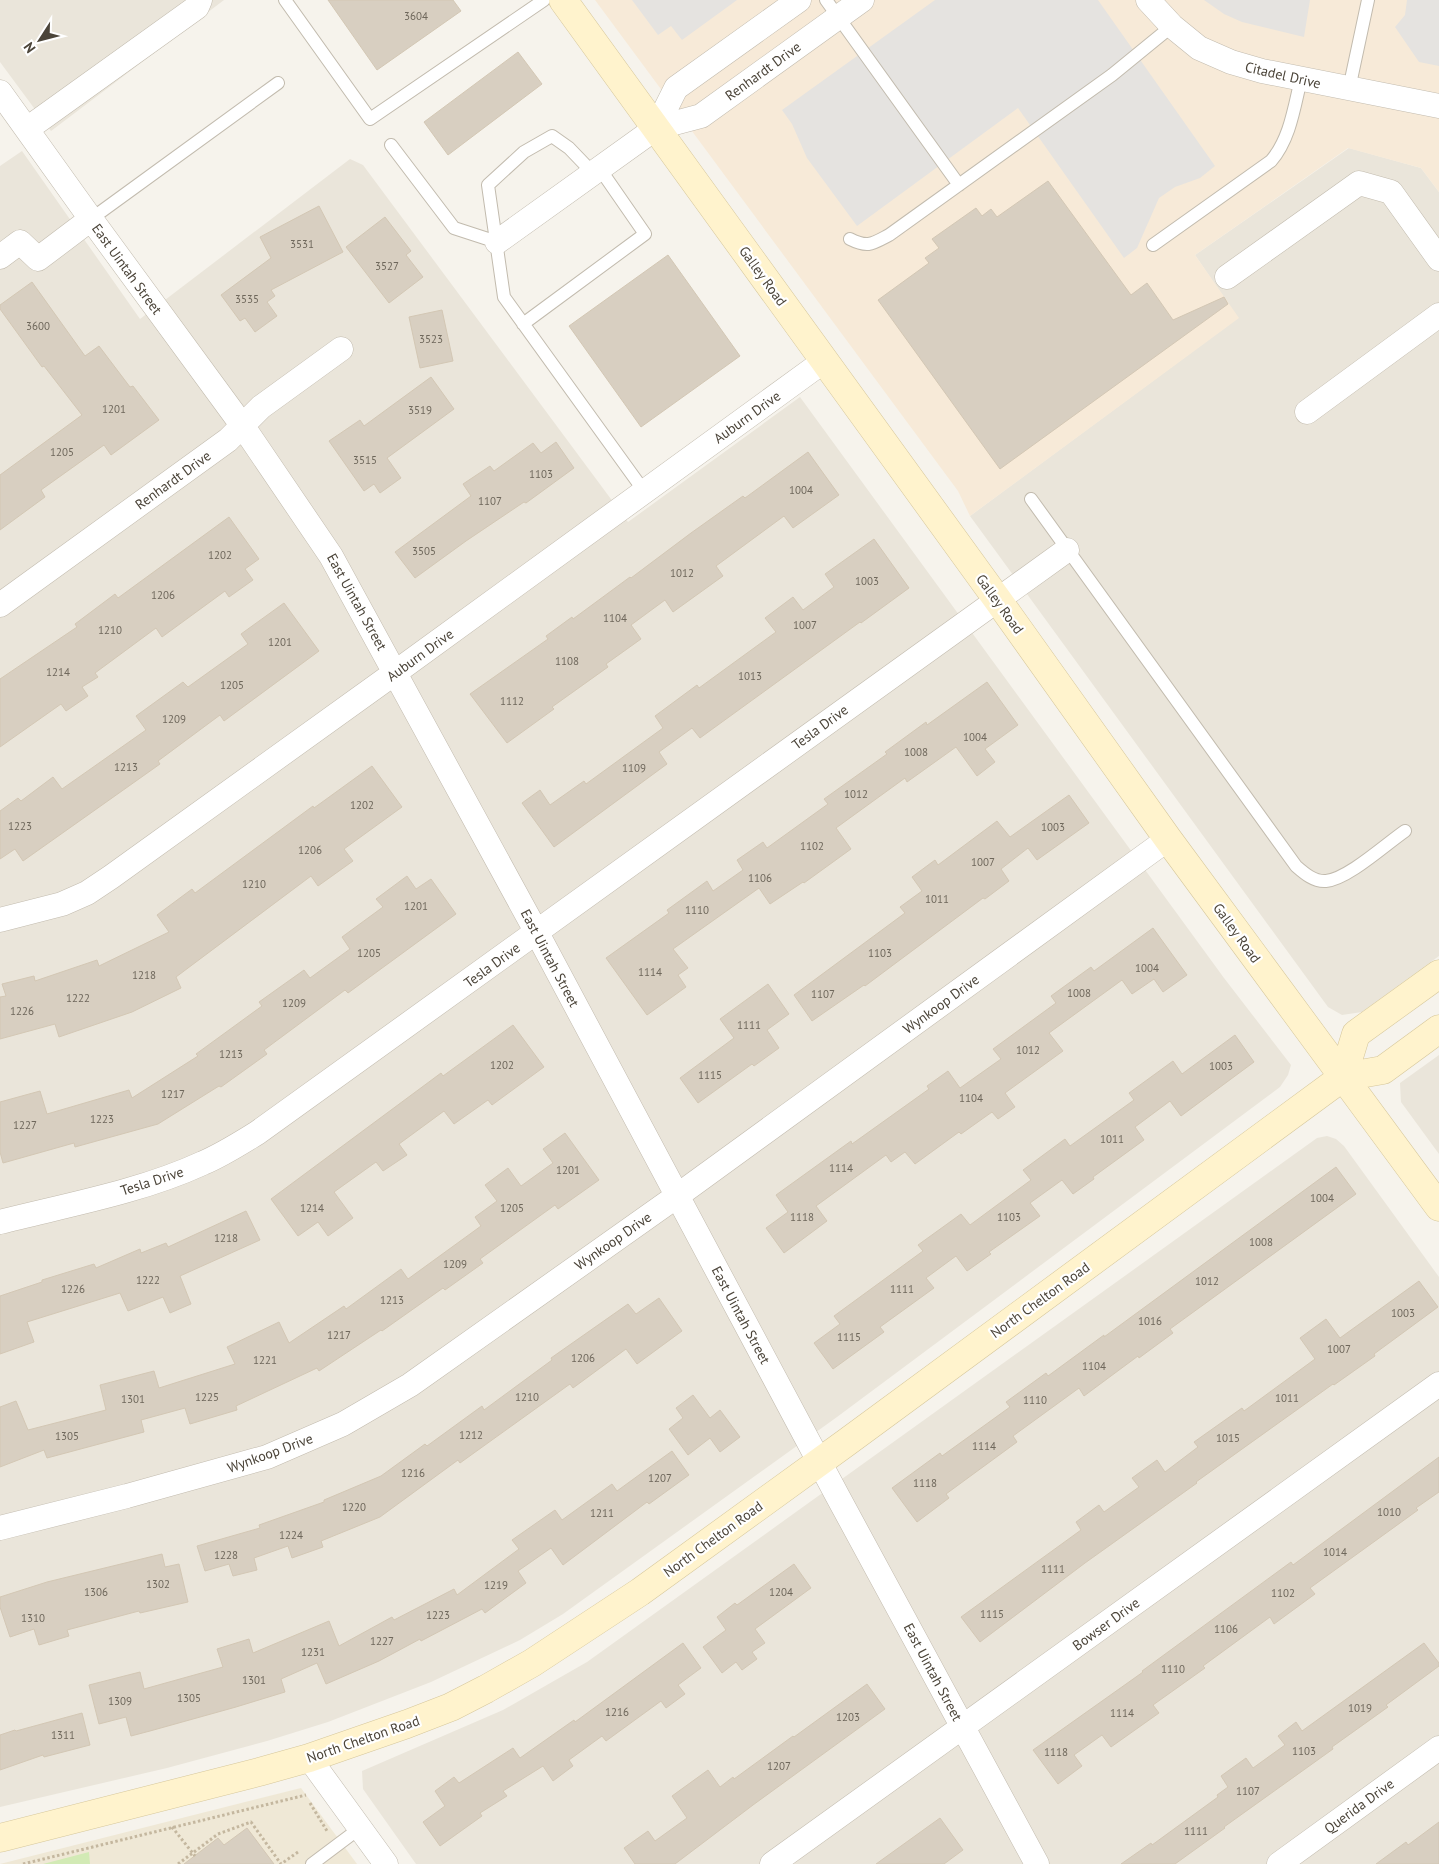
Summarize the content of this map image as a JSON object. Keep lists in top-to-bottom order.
{
  "streets": {
    "main road": ["Galley Road", "North Chelton Road"],
    "street": [
      "Renhardt Drive",
      "Citadel Drive",
      "East Uintah Street",
      "Auburn Drive",
      "Tesla Drive",
      "Wynkoop Drive",
      "Bowser Drive",
      "Querida Drive"
    ]
  },
  "crossings": [
    ["Renhardt Drive", "East Uintah Street"],
    ["Renhardt Drive", "Galley Road"],
    ["East Uintah Street", "Auburn Drive"],
    ["East Uintah Street", "Tesla Drive"],
    ["East Uintah Street", "Wynkoop Drive"],
    ["East Uintah Street", "North Chelton Road"],
    ["East Uintah Street", "Bowser Drive"],
    ["Galley Road", "Auburn Drive"],
    ["Galley Road", "Tesla Drive"],
    ["Galley Road", "Wynkoop Drive"],
    ["Galley Road", "North Chelton Road"]
  ],
  "house_numbers": [
    "3604",
    "3531",
    "3527",
    "3535",
    "3600",
    "3523",
    "1201",
    "3519",
    "1205",
    "3515",
    "1103",
    "1004",
    "1107",
    "3505",
    "1202",
    "1012",
    "1003",
    "1206",
    "1104",
    "1007",
    "1210",
    "1201",
    "1108",
    "1214",
    "1013",
    "1205",
    "1112",
    "1209",
    "1004",
    "1008",
    "1213",
    "1109",
    "1012",
    "1202",
    "1223",
    "1003",
    "1102",
    "1206",
    "1007",
    "1106",
    "1210",
    "1011",
    "1201",
    "1110",
    "1205",
    "1103",
    "1004",
    "1114",
    "1218",
    "1008",
    "1107",
    "1222",
    "1209",
    "1226",
    "1111",
    "1012",
    "1213",
    "1202",
    "1003",
    "1115",
    "1217",
    "1104",
    "1223",
    "1227",
    "1011",
    "1114",
    "1201",
    "1004",
    "1214",
    "1205",
    "1118",
    "1103",
    "1218",
    "1008",
    "1209",
    "1222",
    "1012",
    "1226",
    "1111",
    "1213",
    "1003",
    "1016",
    "1217",
    "1115",
    "1007",
    "1206",
    "1221",
    "1104",
    "1225",
    "1210",
    "1011",
    "1301",
    "1110",
    "1212",
    "1305",
    "1015",
    "1114",
    "1216",
    "1207",
    "1118",
    "1220",
    "1010",
    "1211",
    "1224",
    "1014",
    "1228",
    "1111",
    "1302",
    "1219",
    "1306",
    "1204",
    "1102",
    "1115",
    "1223",
    "1310",
    "1106",
    "1227",
    "1231",
    "1110",
    "1301",
    "1305",
    "1309",
    "1019",
    "1216",
    "1114",
    "1203",
    "1311",
    "1103",
    "1118",
    "1207",
    "1107",
    "1111"
  ],
  "north": "bottom left"
}
